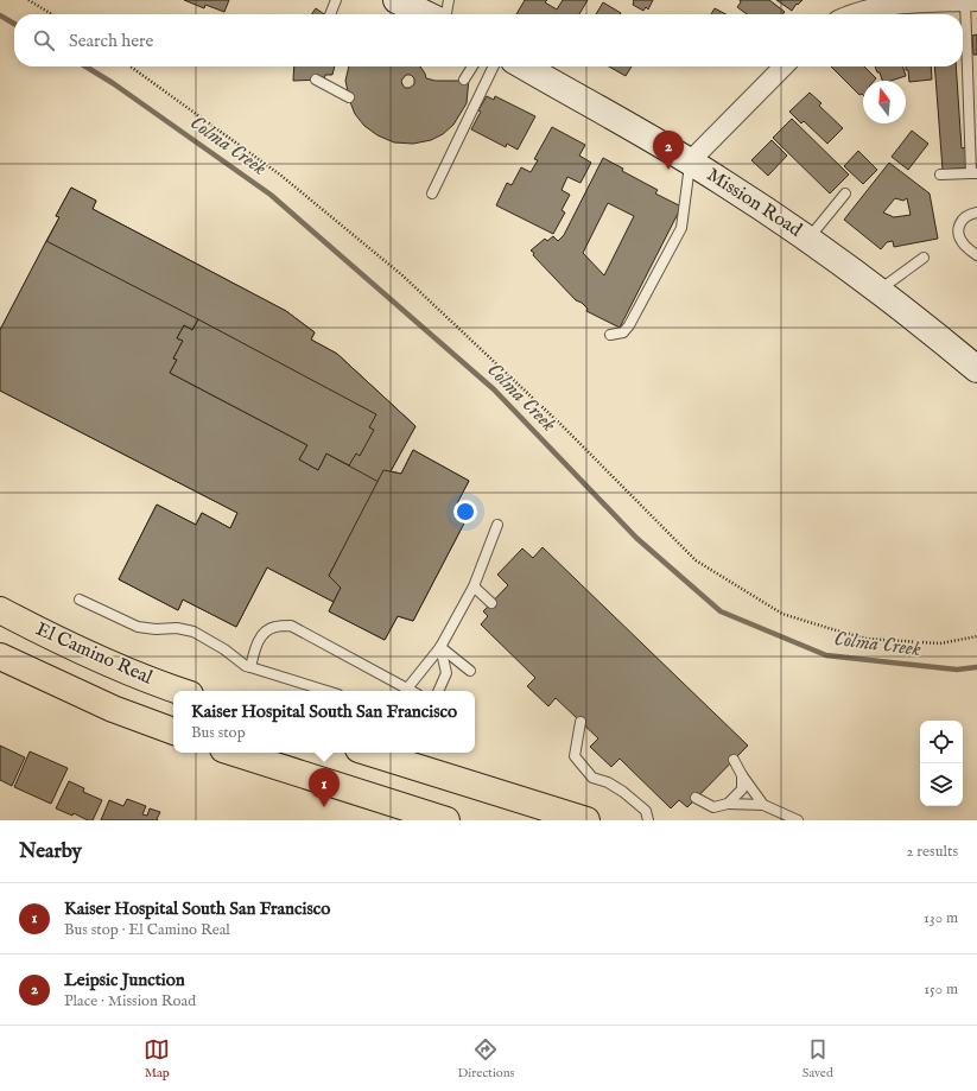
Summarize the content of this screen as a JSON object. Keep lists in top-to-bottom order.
{
  "streets": {
    "main road": ["El Camino Real"],
    "street": ["Mission Road"]
  },
  "water": ["Colma Creek"],
  "north": "top",
  "page": {
    "search": "Search here",
    "pins": ["2", "1"],
    "popup": ["Kaiser Hospital South San Francisco", "Bus stop"],
    "heading": ["Nearby", "2 results"],
    "list": [
      {
        "mark": "1",
        "name": "Kaiser Hospital South San Francisco",
        "note": "Bus stop · El Camino Real",
        "value": "130 m"
      },
      {
        "mark": "2",
        "name": "Leipsic Junction",
        "note": "Place · Mission Road",
        "value": "150 m"
      }
    ],
    "nav": ["Map", "Directions", "Saved"]
  }
}
